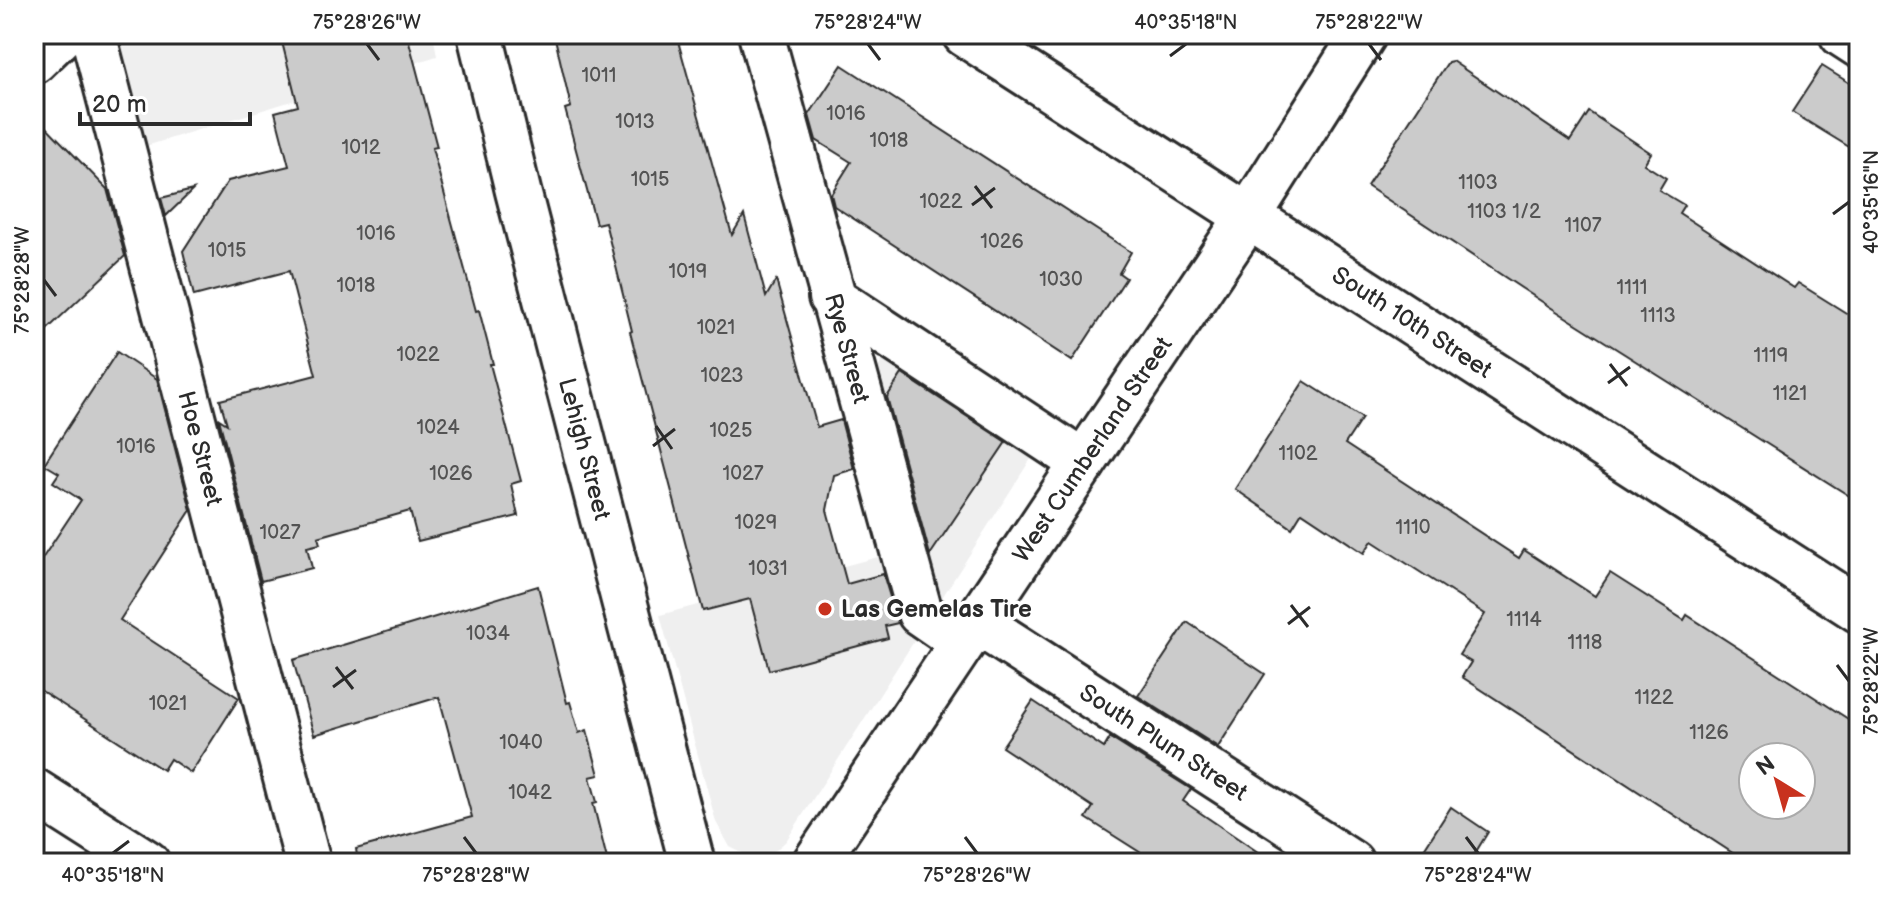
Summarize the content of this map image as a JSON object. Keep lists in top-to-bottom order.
{
  "streets": {
    "street": [
      "South 10th Street",
      "Rye Street",
      "Hoe Street",
      "Lehigh Street",
      "West Cumberland Street",
      "South Plum Street"
    ]
  },
  "crossings": [
    ["South 10th Street", "West Cumberland Street"],
    ["Rye Street", "West Cumberland Street"],
    ["Rye Street", "South Plum Street"],
    ["West Cumberland Street", "South Plum Street"]
  ],
  "places": ["Las Gemelas Tire"],
  "house_numbers": [
    "1011",
    "1016",
    "1013",
    "1018",
    "1012",
    "1015",
    "1103",
    "1022",
    "1103 1/2",
    "1107",
    "1016",
    "1026",
    "1015",
    "1019",
    "1030",
    "1018",
    "1111",
    "1113",
    "1021",
    "1022",
    "1119",
    "1023",
    "1121",
    "1024",
    "1025",
    "1016",
    "1102",
    "1026",
    "1027",
    "1029",
    "1110",
    "1027",
    "1031",
    "1114",
    "1034",
    "1118",
    "1122",
    "1021",
    "1126",
    "1040",
    "1042"
  ],
  "scale_bar": "20 m",
  "north": "top left",
  "coordinates": [
    "75°28'26\"W",
    "75°28'24\"W",
    "40°35'18\"N",
    "75°28'22\"W",
    "40°35'16\"N",
    "75°28'28\"W"
  ]
}
